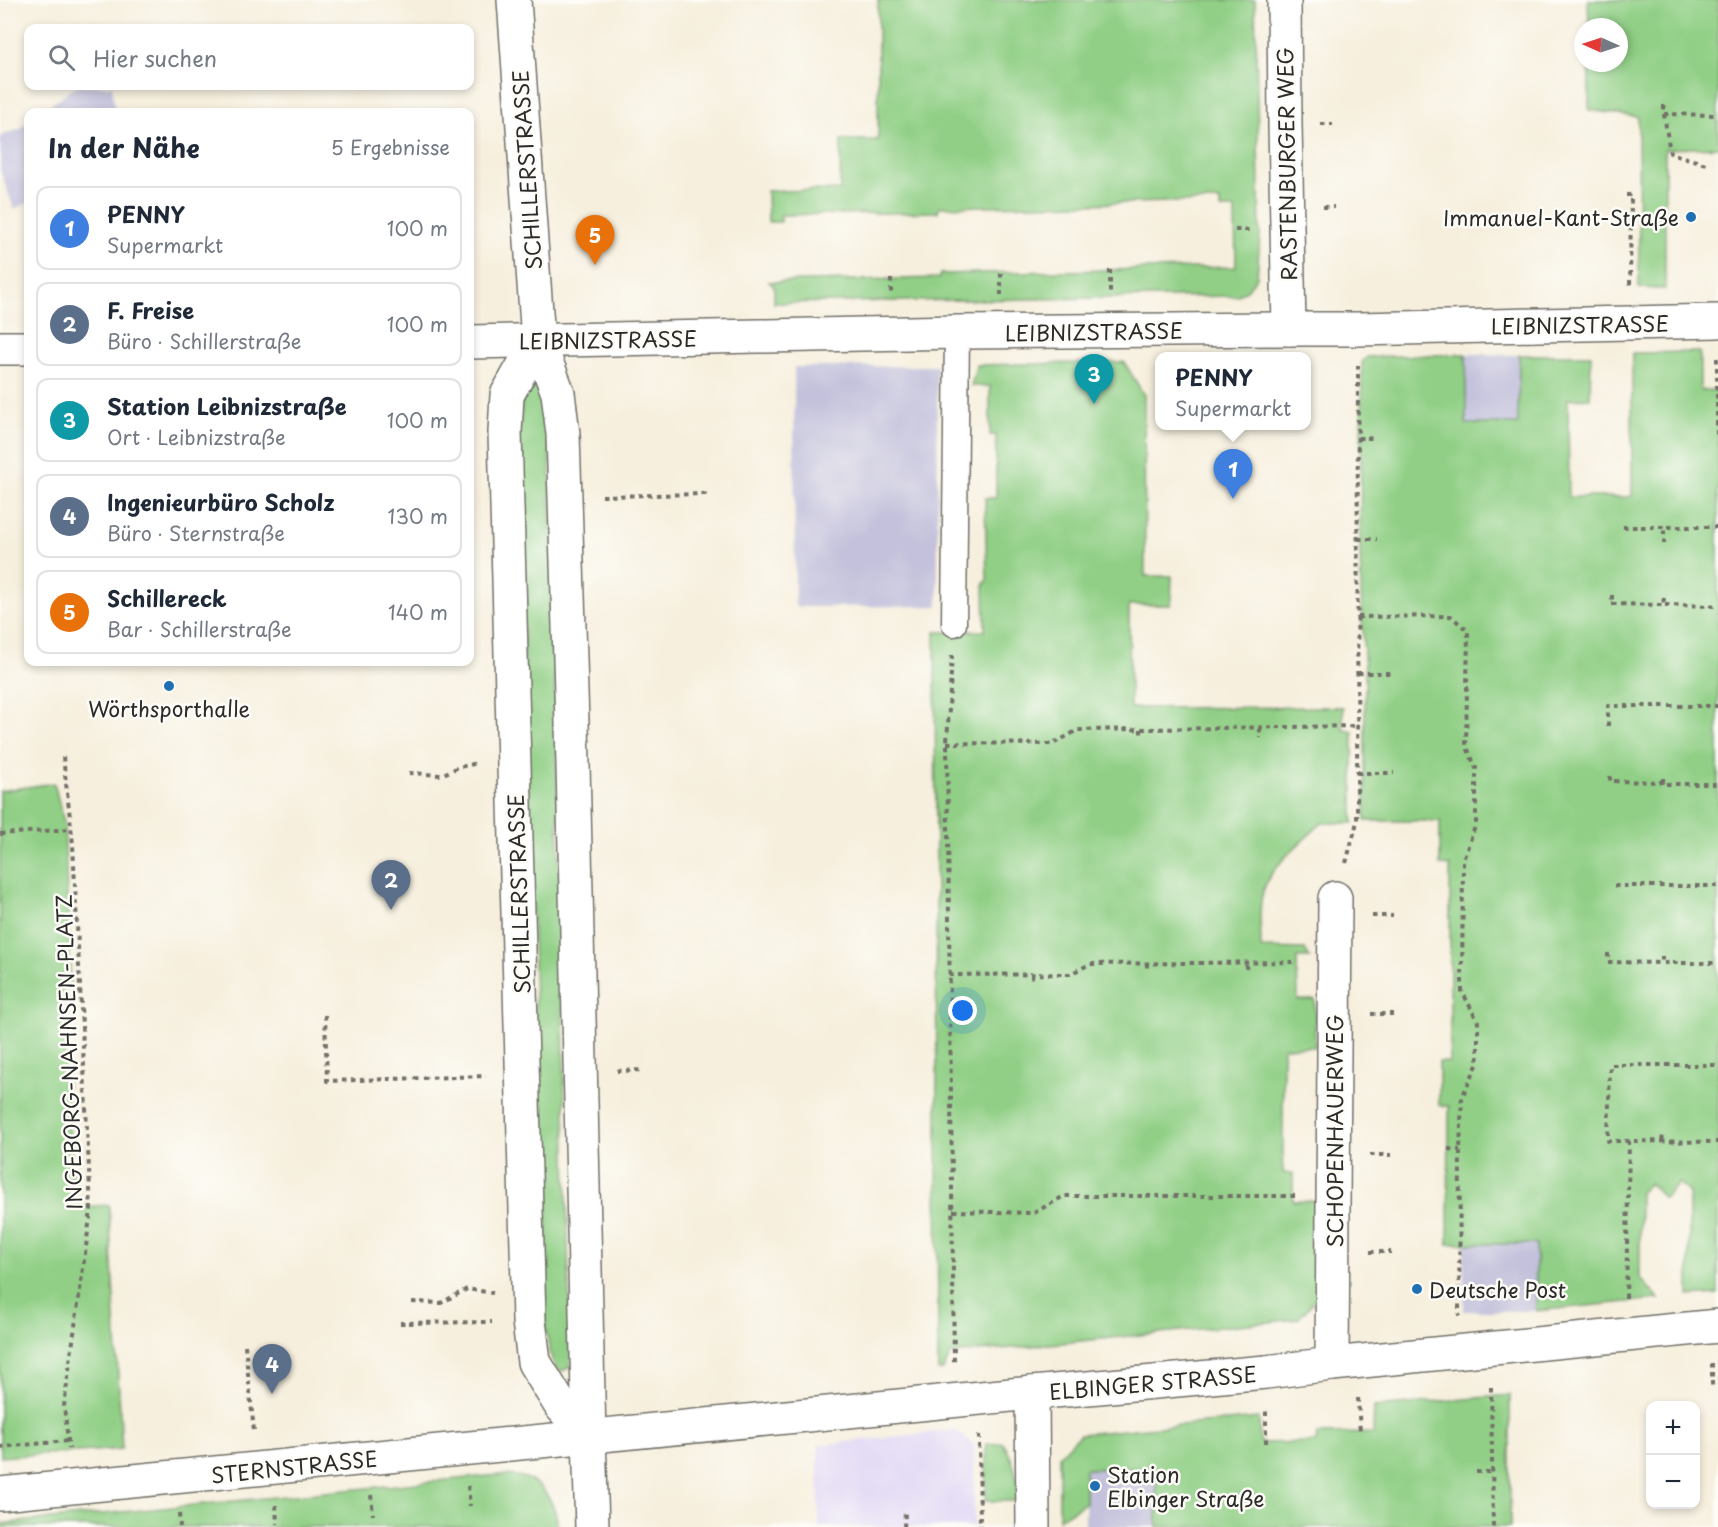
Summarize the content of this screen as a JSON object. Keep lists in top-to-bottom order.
{
  "streets": {
    "street": [
      "RASTENBURGER WEG",
      "SCHILLERSTRASSE",
      "LEIBNIZSTRASSE",
      "SCHOPENHAUERWEG",
      "ELBINGER STRASSE",
      "STERNSTRASSE"
    ],
    "path": ["INGEBORG-NAHNSEN-PLATZ"]
  },
  "crossings": [
    ["RASTENBURGER WEG", "LEIBNIZSTRASSE"],
    ["SCHILLERSTRASSE", "LEIBNIZSTRASSE"],
    ["SCHILLERSTRASSE", "ELBINGER STRASSE"],
    ["SCHILLERSTRASSE", "STERNSTRASSE"],
    ["INGEBORG-NAHNSEN-PLATZ", "STERNSTRASSE"],
    ["SCHOPENHAUERWEG", "ELBINGER STRASSE"],
    ["ELBINGER STRASSE", "STERNSTRASSE"]
  ],
  "places": [
    "Immanuel-Kant-Straße",
    "Wörthsporthalle",
    "Deutsche Post",
    "Station Elbinger Straße"
  ],
  "north": "left",
  "page": {
    "search": "Hier suchen",
    "heading": ["In der Nähe", "5 Ergebnisse"],
    "list": [
      {
        "mark": "1",
        "name": "PENNY",
        "note": "Supermarkt",
        "value": "100 m"
      },
      {
        "mark": "2",
        "name": "F. Freise",
        "note": "Büro · Schillerstraße",
        "value": "100 m"
      },
      {
        "mark": "3",
        "name": "Station Leibnizstraße",
        "note": "Ort · Leibnizstraße",
        "value": "100 m"
      },
      {
        "mark": "4",
        "name": "Ingenieurbüro Scholz",
        "note": "Büro · Sternstraße",
        "value": "130 m"
      },
      {
        "mark": "5",
        "name": "Schillereck",
        "note": "Bar · Schillerstraße",
        "value": "140 m"
      }
    ],
    "pins": [
      "5",
      "3",
      "1",
      "2",
      "4"
    ],
    "popup": ["PENNY", "Supermarkt"],
    "map_buttons": ["+", "−"]
  }
}
